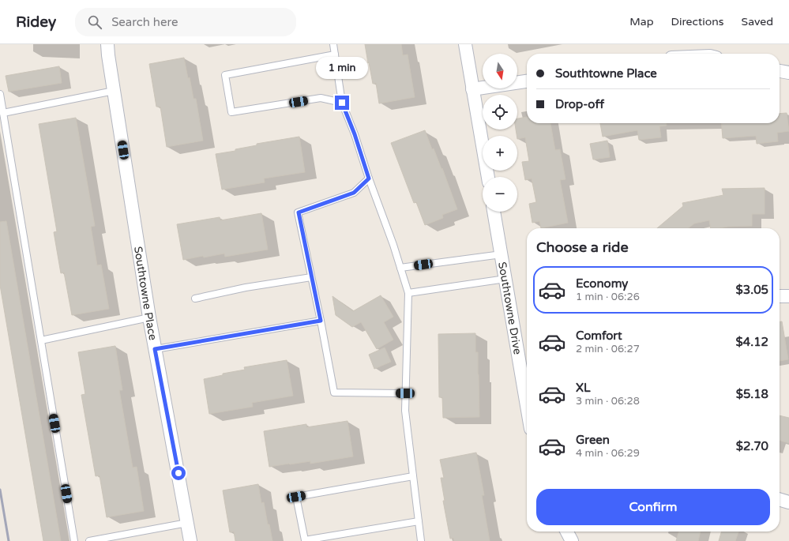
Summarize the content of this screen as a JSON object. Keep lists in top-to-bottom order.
{
  "streets": {
    "street": ["Southtowne Place", "Southtowne Drive"]
  },
  "north": "bottom",
  "page": {
    "header": "Ridey",
    "search": "Search here",
    "nav": ["Map", "Directions", "Saved"],
    "map_buttons": ["+", "−"],
    "banner": ["Southtowne Place", "Drop-off"],
    "bubble": "1 min",
    "heading": "Choose a ride",
    "list": [
      {
        "name": "Economy",
        "note": "1 min · 06:26",
        "value": "$3.05"
      },
      {
        "name": "Comfort",
        "note": "2 min · 06:27",
        "value": "$4.12"
      },
      {
        "name": "XL",
        "note": "3 min · 06:28",
        "value": "$5.18"
      },
      {
        "name": "Green",
        "note": "4 min · 06:29",
        "value": "$2.70"
      }
    ],
    "buttons": "Confirm"
  }
}
